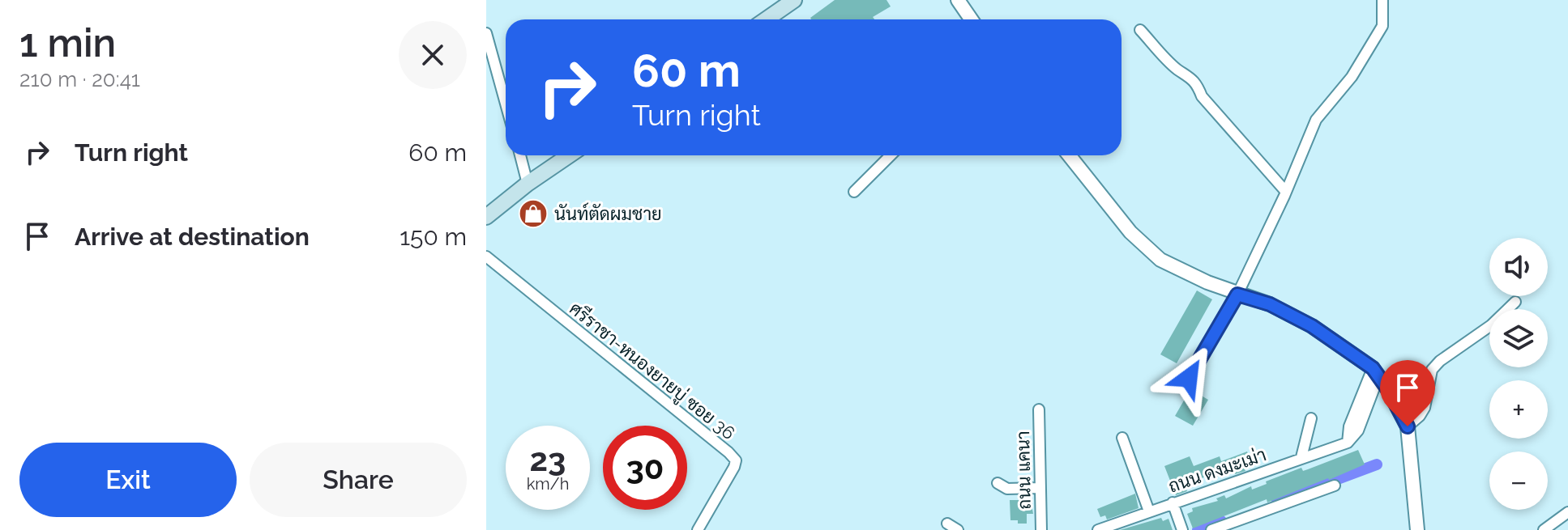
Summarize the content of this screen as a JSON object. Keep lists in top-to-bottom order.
{
  "streets": {
    "street": ["ศรีราชา-หนองยายบู่ ซอย 36", "ถนน แคนา", "ถนน ดงมะเม่า"]
  },
  "places": {
    "shop": ["นันท์ตัดผมชาย"]
  },
  "page": {
    "heading": ["1 min", "210 m · 20:41"],
    "turn": ["60 m", "Turn right"],
    "list": [
      {
        "name": "Turn right",
        "value": "60 m"
      },
      {
        "name": "Arrive at destination",
        "value": "150 m"
      }
    ],
    "map_buttons": ["+", "−"],
    "speed": "23 km/h",
    "limit": "30",
    "buttons": ["Exit", "Share"]
  }
}
